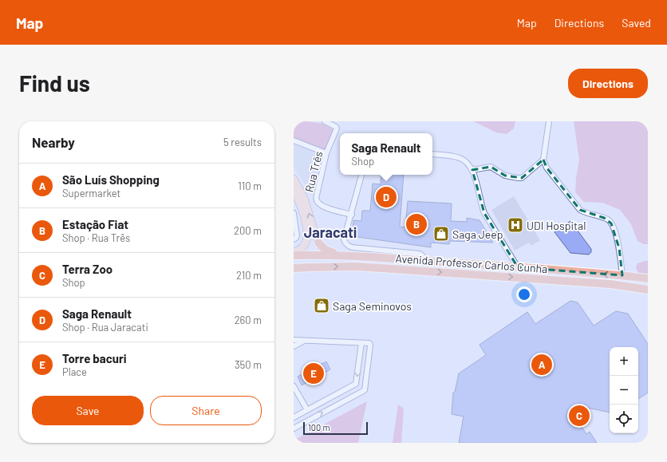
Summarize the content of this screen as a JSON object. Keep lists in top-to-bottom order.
{
  "streets": {
    "main road": ["Avenida Professor Carlos Cunha"],
    "street": ["Rua Três"]
  },
  "districts": ["Jaracati"],
  "places": {
    "hospital": ["UDI Hospital"],
    "shop": ["Saga Jeep", "Saga Seminovos"]
  },
  "scale_bar": "100 m",
  "page": {
    "header": "Map",
    "nav": ["Map", "Directions", "Saved"],
    "buttons": [
      "Directions",
      ["Save", "Share"]
    ],
    "title": "Find us",
    "heading": ["Nearby", "5 results"],
    "popup": ["Saga Renault", "Shop"],
    "list": [
      {
        "mark": "A",
        "name": "São Luís Shopping",
        "note": "Supermarket",
        "value": "110 m"
      },
      {
        "mark": "B",
        "name": "Estação Fiat",
        "note": "Shop · Rua Três",
        "value": "200 m"
      },
      {
        "mark": "C",
        "name": "Terra Zoo",
        "note": "Shop",
        "value": "210 m"
      },
      {
        "mark": "D",
        "name": "Saga Renault",
        "note": "Shop · Rua Jaracati",
        "value": "260 m"
      },
      {
        "mark": "E",
        "name": "Torre bacuri",
        "note": "Place",
        "value": "350 m"
      }
    ],
    "pins": [
      "D",
      "B",
      "A",
      "E",
      "C"
    ],
    "map_buttons": ["+", "−"],
    "scale": "100 m"
  }
}
